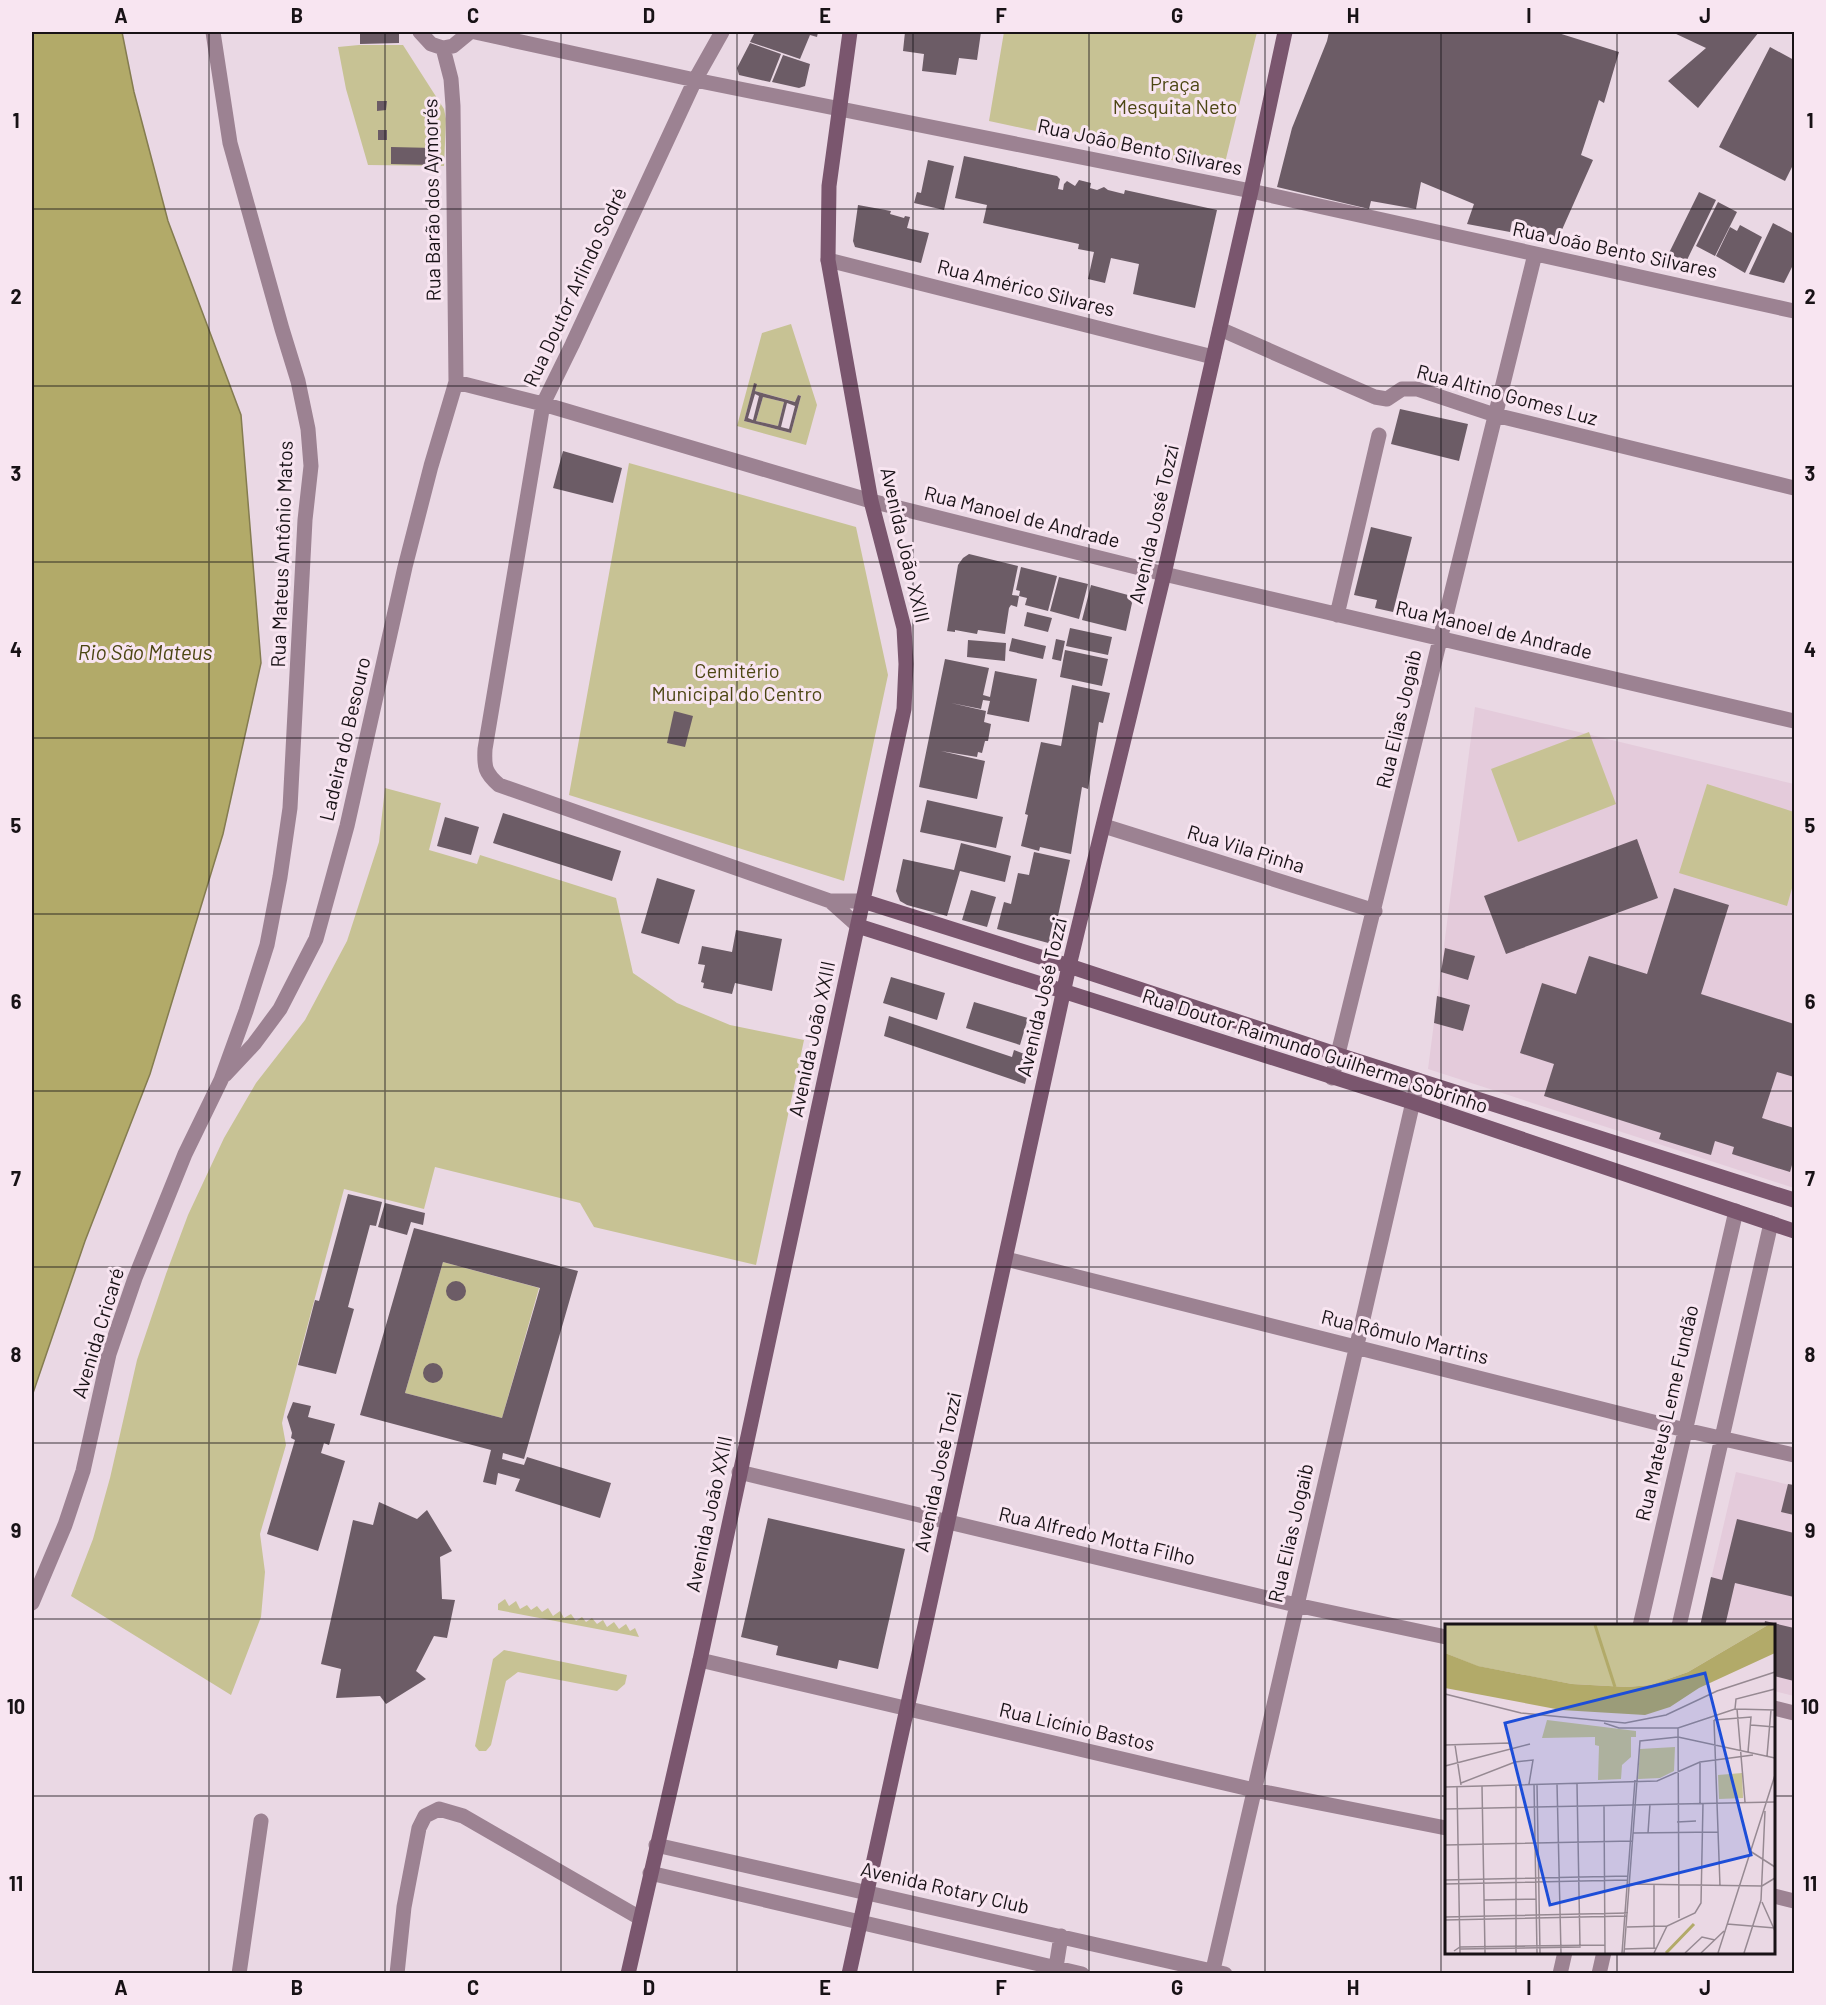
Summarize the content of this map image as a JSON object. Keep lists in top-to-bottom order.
{
  "streets": {
    "street": [
      "Rua João Bento Silvares",
      "Rua Barão dos Aymorés",
      "Rua Doutor Arlindo Sodré",
      "Rua Américo Silvares",
      "Rua Altino Gomes Luz",
      "Rua Manoel de Andrade",
      "Avenida José Tozzi",
      "Avenida João XXIII",
      "Rua Mateus Antônio Matos",
      "Rua Elias Jogaib",
      "Ladeira do Besouro",
      "Rua Vila Pinha",
      "Rua Doutor Raimundo Guilherme Sobrinho",
      "Avenida Cricaré",
      "Rua Rômulo Martins",
      "Rua Mateus Leme Fundão",
      "Rua Alfredo Motta Filho",
      "Rua Licínio Bastos",
      "Avenida Rotary Club"
    ]
  },
  "crossings": [
    ["Rua João Bento Silvares", "Rua Doutor Arlindo Sodré"],
    ["Rua João Bento Silvares", "Avenida José Tozzi"],
    ["Rua João Bento Silvares", "Avenida João XXIII"],
    ["Rua João Bento Silvares", "Rua Elias Jogaib"],
    ["Rua Barão dos Aymorés", "Rua Manoel de Andrade"],
    ["Rua Barão dos Aymorés", "Ladeira do Besouro"],
    ["Rua Doutor Arlindo Sodré", "Rua Manoel de Andrade"],
    ["Rua Doutor Arlindo Sodré", "Rua Doutor Raimundo Guilherme Sobrinho"],
    ["Rua Américo Silvares", "Avenida José Tozzi"],
    ["Rua Américo Silvares", "Avenida João XXIII"],
    ["Rua Altino Gomes Luz", "Avenida José Tozzi"],
    ["Rua Altino Gomes Luz", "Rua Elias Jogaib"],
    ["Rua Manoel de Andrade", "Avenida José Tozzi"],
    ["Rua Manoel de Andrade", "Avenida João XXIII"],
    ["Rua Manoel de Andrade", "Rua Elias Jogaib"],
    ["Rua Manoel de Andrade", "Ladeira do Besouro"],
    ["Avenida José Tozzi", "Rua Vila Pinha"],
    ["Avenida José Tozzi", "Rua Doutor Raimundo Guilherme Sobrinho"],
    ["Avenida José Tozzi", "Rua Rômulo Martins"],
    ["Avenida José Tozzi", "Rua Alfredo Motta Filho"],
    ["Avenida José Tozzi", "Rua Licínio Bastos"],
    ["Avenida José Tozzi", "Avenida Rotary Club"],
    ["Avenida João XXIII", "Rua Doutor Raimundo Guilherme Sobrinho"],
    ["Avenida João XXIII", "Rua Alfredo Motta Filho"],
    ["Avenida João XXIII", "Rua Licínio Bastos"],
    ["Avenida João XXIII", "Avenida Rotary Club"],
    ["Rua Mateus Antônio Matos", "Ladeira do Besouro"],
    ["Rua Mateus Antônio Matos", "Avenida Cricaré"],
    ["Rua Elias Jogaib", "Rua Vila Pinha"],
    ["Rua Elias Jogaib", "Rua Doutor Raimundo Guilherme Sobrinho"],
    ["Rua Elias Jogaib", "Rua Rômulo Martins"],
    ["Rua Elias Jogaib", "Rua Alfredo Motta Filho"],
    ["Rua Elias Jogaib", "Rua Licínio Bastos"],
    ["Rua Elias Jogaib", "Avenida Rotary Club"],
    ["Ladeira do Besouro", "Avenida Cricaré"],
    ["Rua Doutor Raimundo Guilherme Sobrinho", "Rua Mateus Leme Fundão"],
    ["Rua Rômulo Martins", "Rua Mateus Leme Fundão"]
  ],
  "water": ["Rio São Mateus"],
  "parks": ["Praça Mesquita Neto", "Cemitério Municipal do Centro"],
  "grid": {
    "columns": [
      "A",
      "B",
      "C",
      "D",
      "E",
      "F",
      "G",
      "H",
      "I",
      "J"
    ],
    "rows": [
      "1",
      "2",
      "3",
      "4",
      "5",
      "6",
      "7",
      "8",
      "9",
      "10",
      "11"
    ]
  }
}
